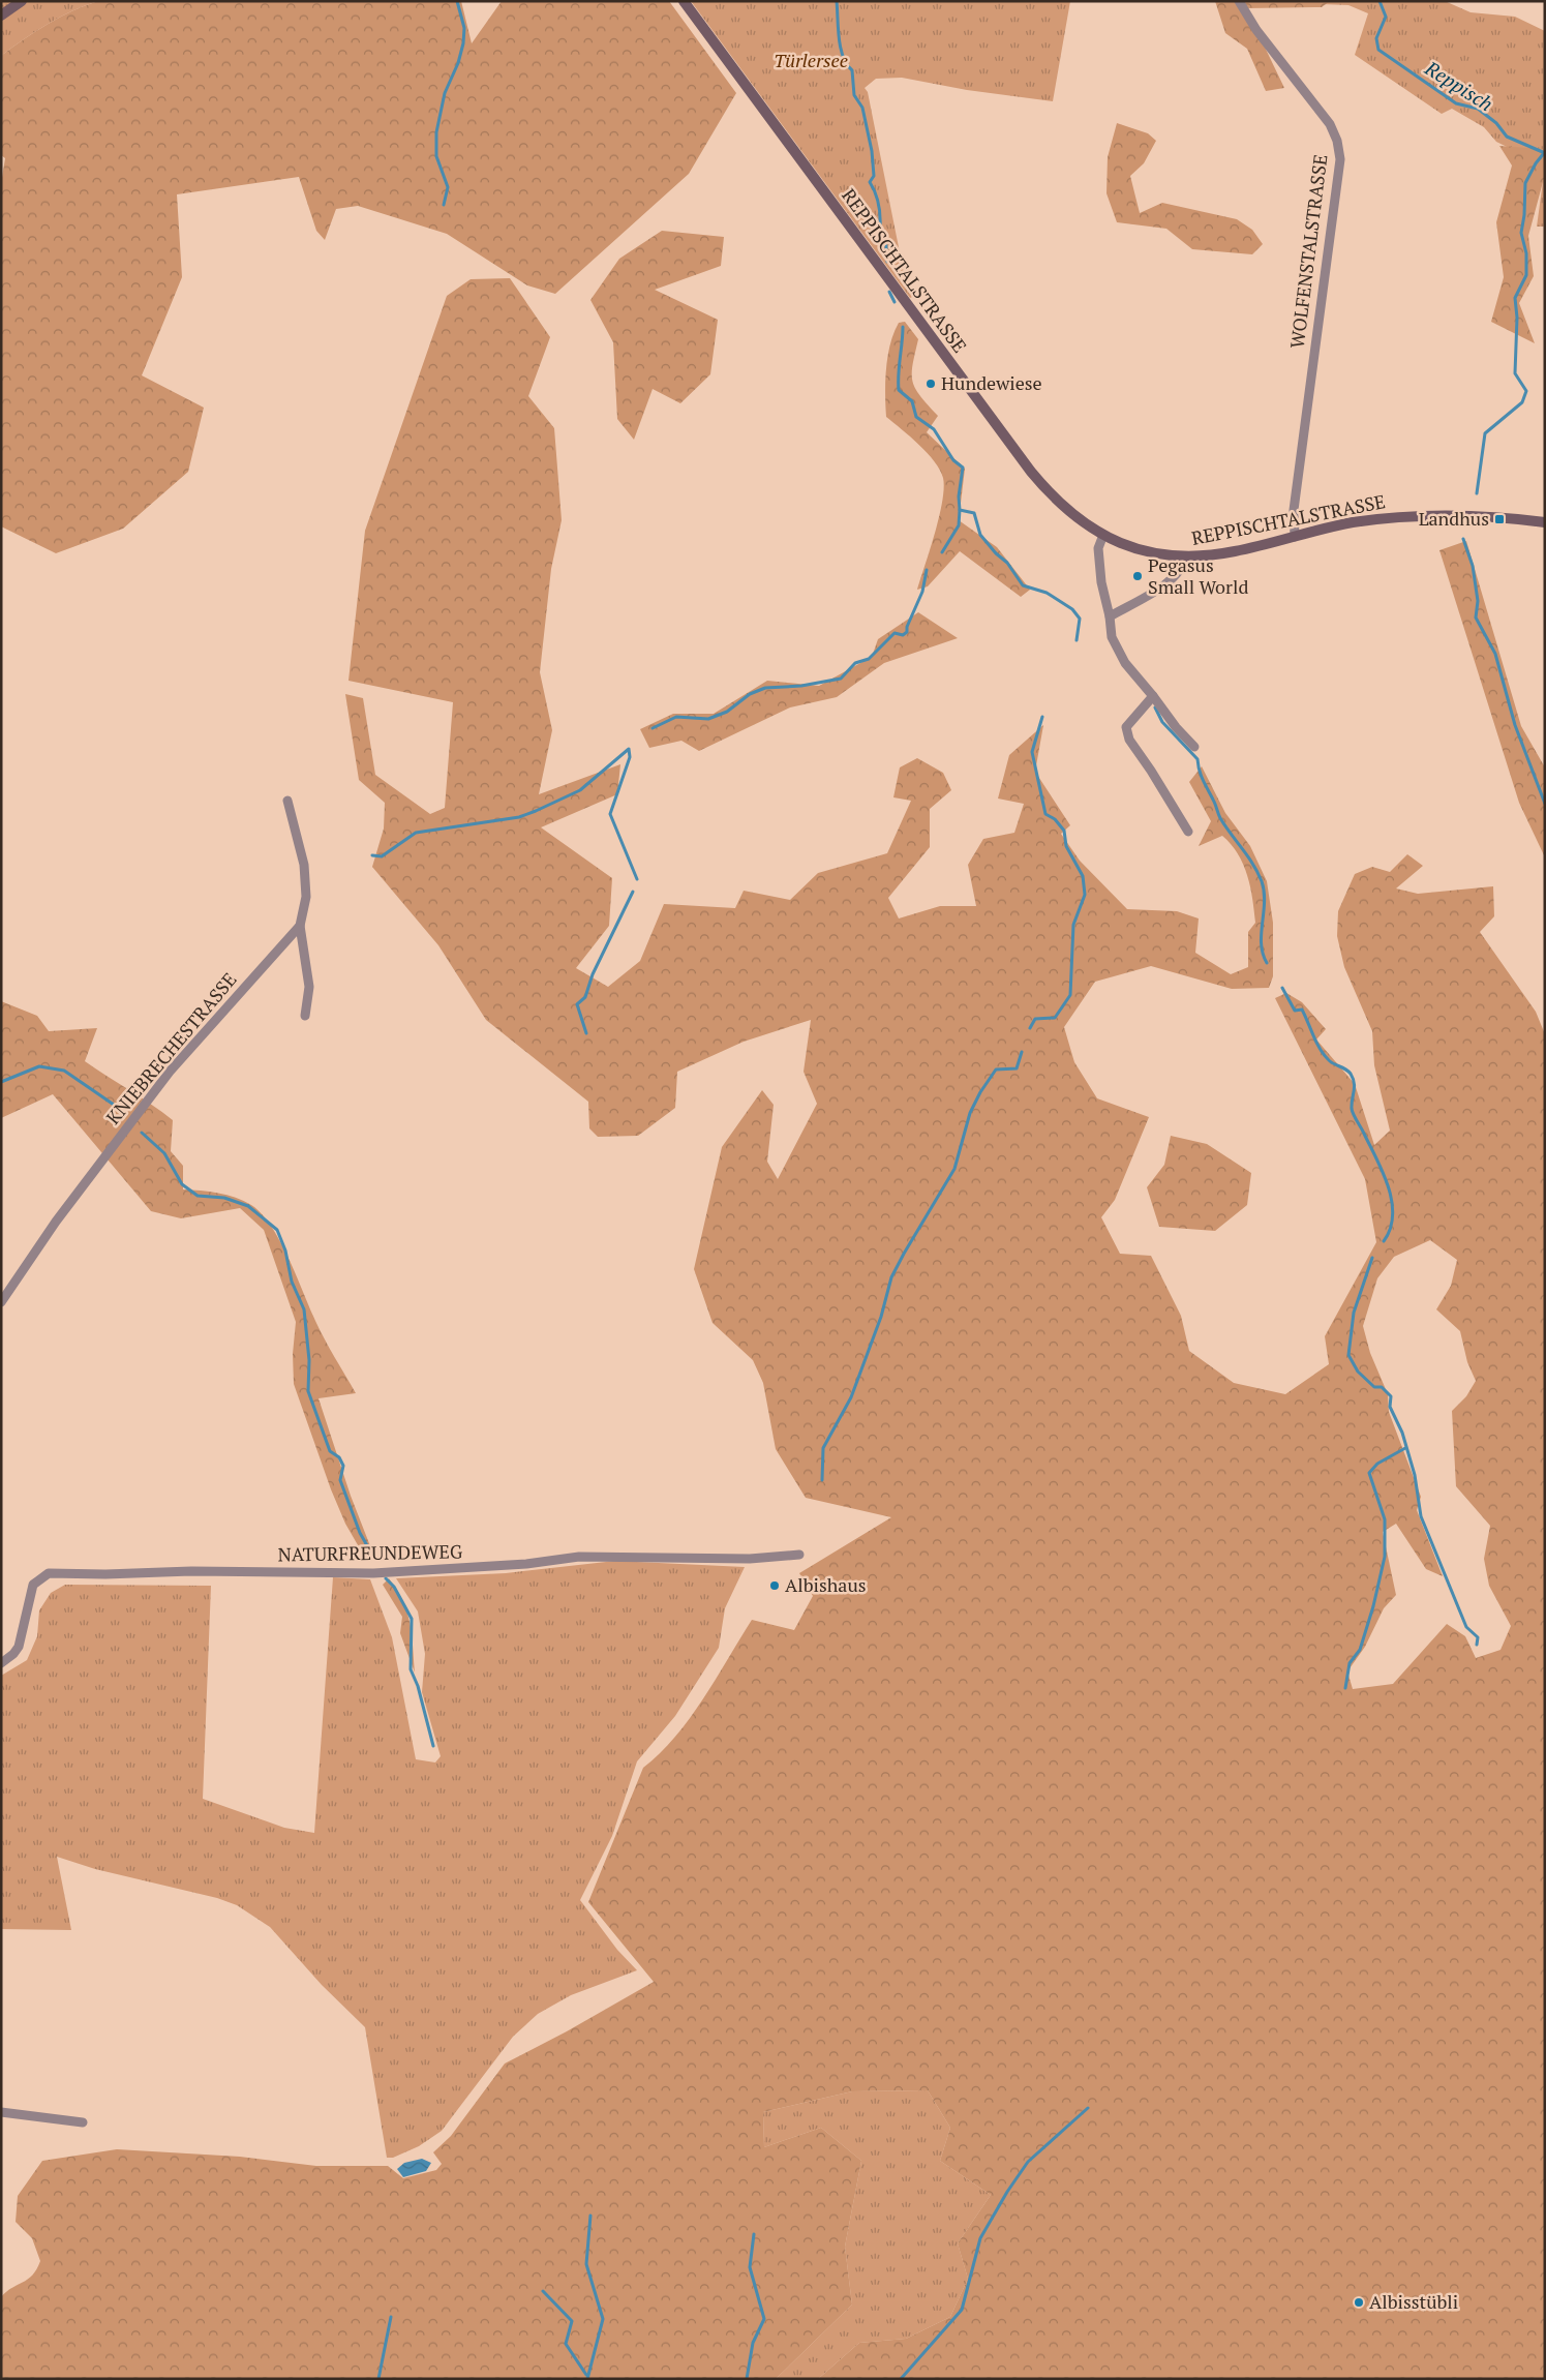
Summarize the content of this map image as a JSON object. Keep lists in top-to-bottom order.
{
  "streets": {
    "main road": ["REPPISCHTALSTRASSE"],
    "street": ["WOLFENSTALSTRASSE", "KNIEBRECHESTRASSE", "NATURFREUNDEWEG"]
  },
  "crossings": [
    ["WOLFENSTALSTRASSE", "REPPISCHTALSTRASSE"]
  ],
  "water": ["Reppisch"],
  "parks": ["Türlersee"],
  "places": {
    "other": [
      "Hundewiese",
      "Pegasus Small World",
      "Albishaus",
      "Albisstübli"
    ],
    "transit": ["Landhus"]
  }
}
